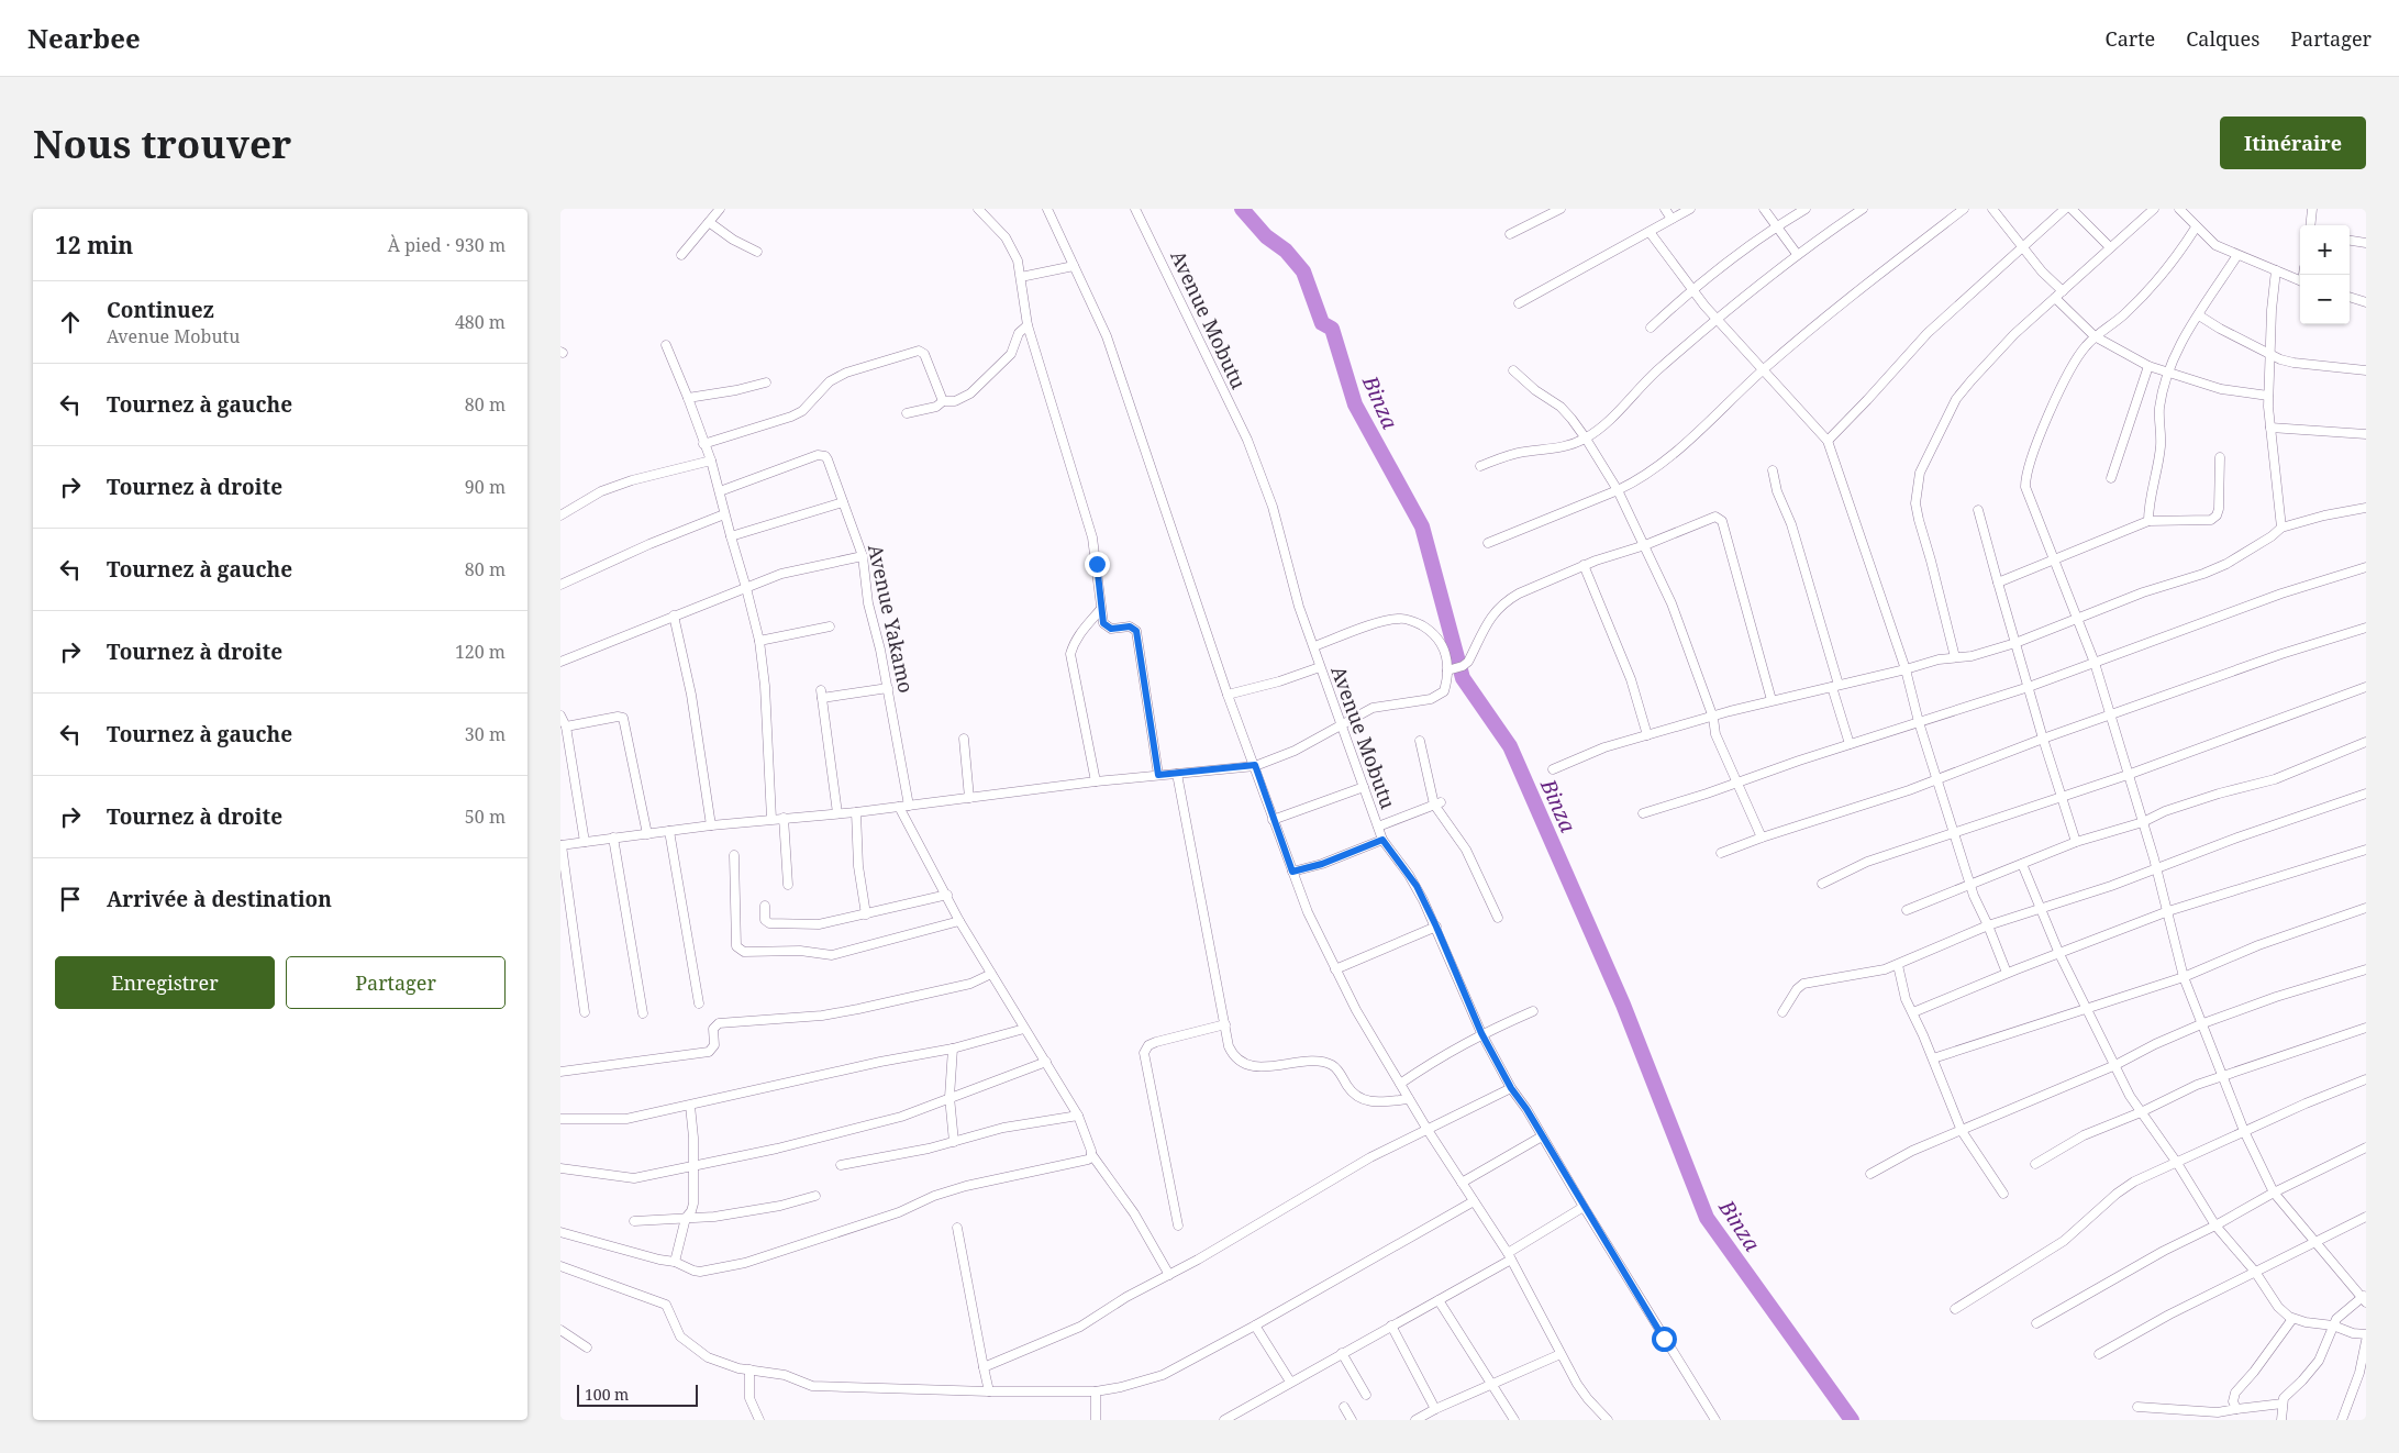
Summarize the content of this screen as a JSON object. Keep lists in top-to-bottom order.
{
  "streets": {
    "street": ["Avenue Mobutu", "Avenue Yakamo"]
  },
  "water": ["Binza"],
  "scale_bar": "100 m",
  "page": {
    "header": "Nearbee",
    "nav": ["Carte", "Calques", "Partager"],
    "buttons": [
      "Itinéraire",
      ["Enregistrer", "Partager"]
    ],
    "title": "Nous trouver",
    "heading": ["12 min", "À pied · 930 m"],
    "map_buttons": ["+", "−"],
    "list": [
      ["Continuez", "Avenue Mobutu", "480 m"],
      ["Tournez à gauche", "80 m"],
      ["Tournez à droite", "90 m"],
      ["Tournez à gauche", "80 m"],
      ["Tournez à droite", "120 m"],
      ["Tournez à gauche", "30 m"],
      ["Tournez à droite", "50 m"],
      "Arrivée à destination"
    ],
    "scale": "100 m"
  }
}
